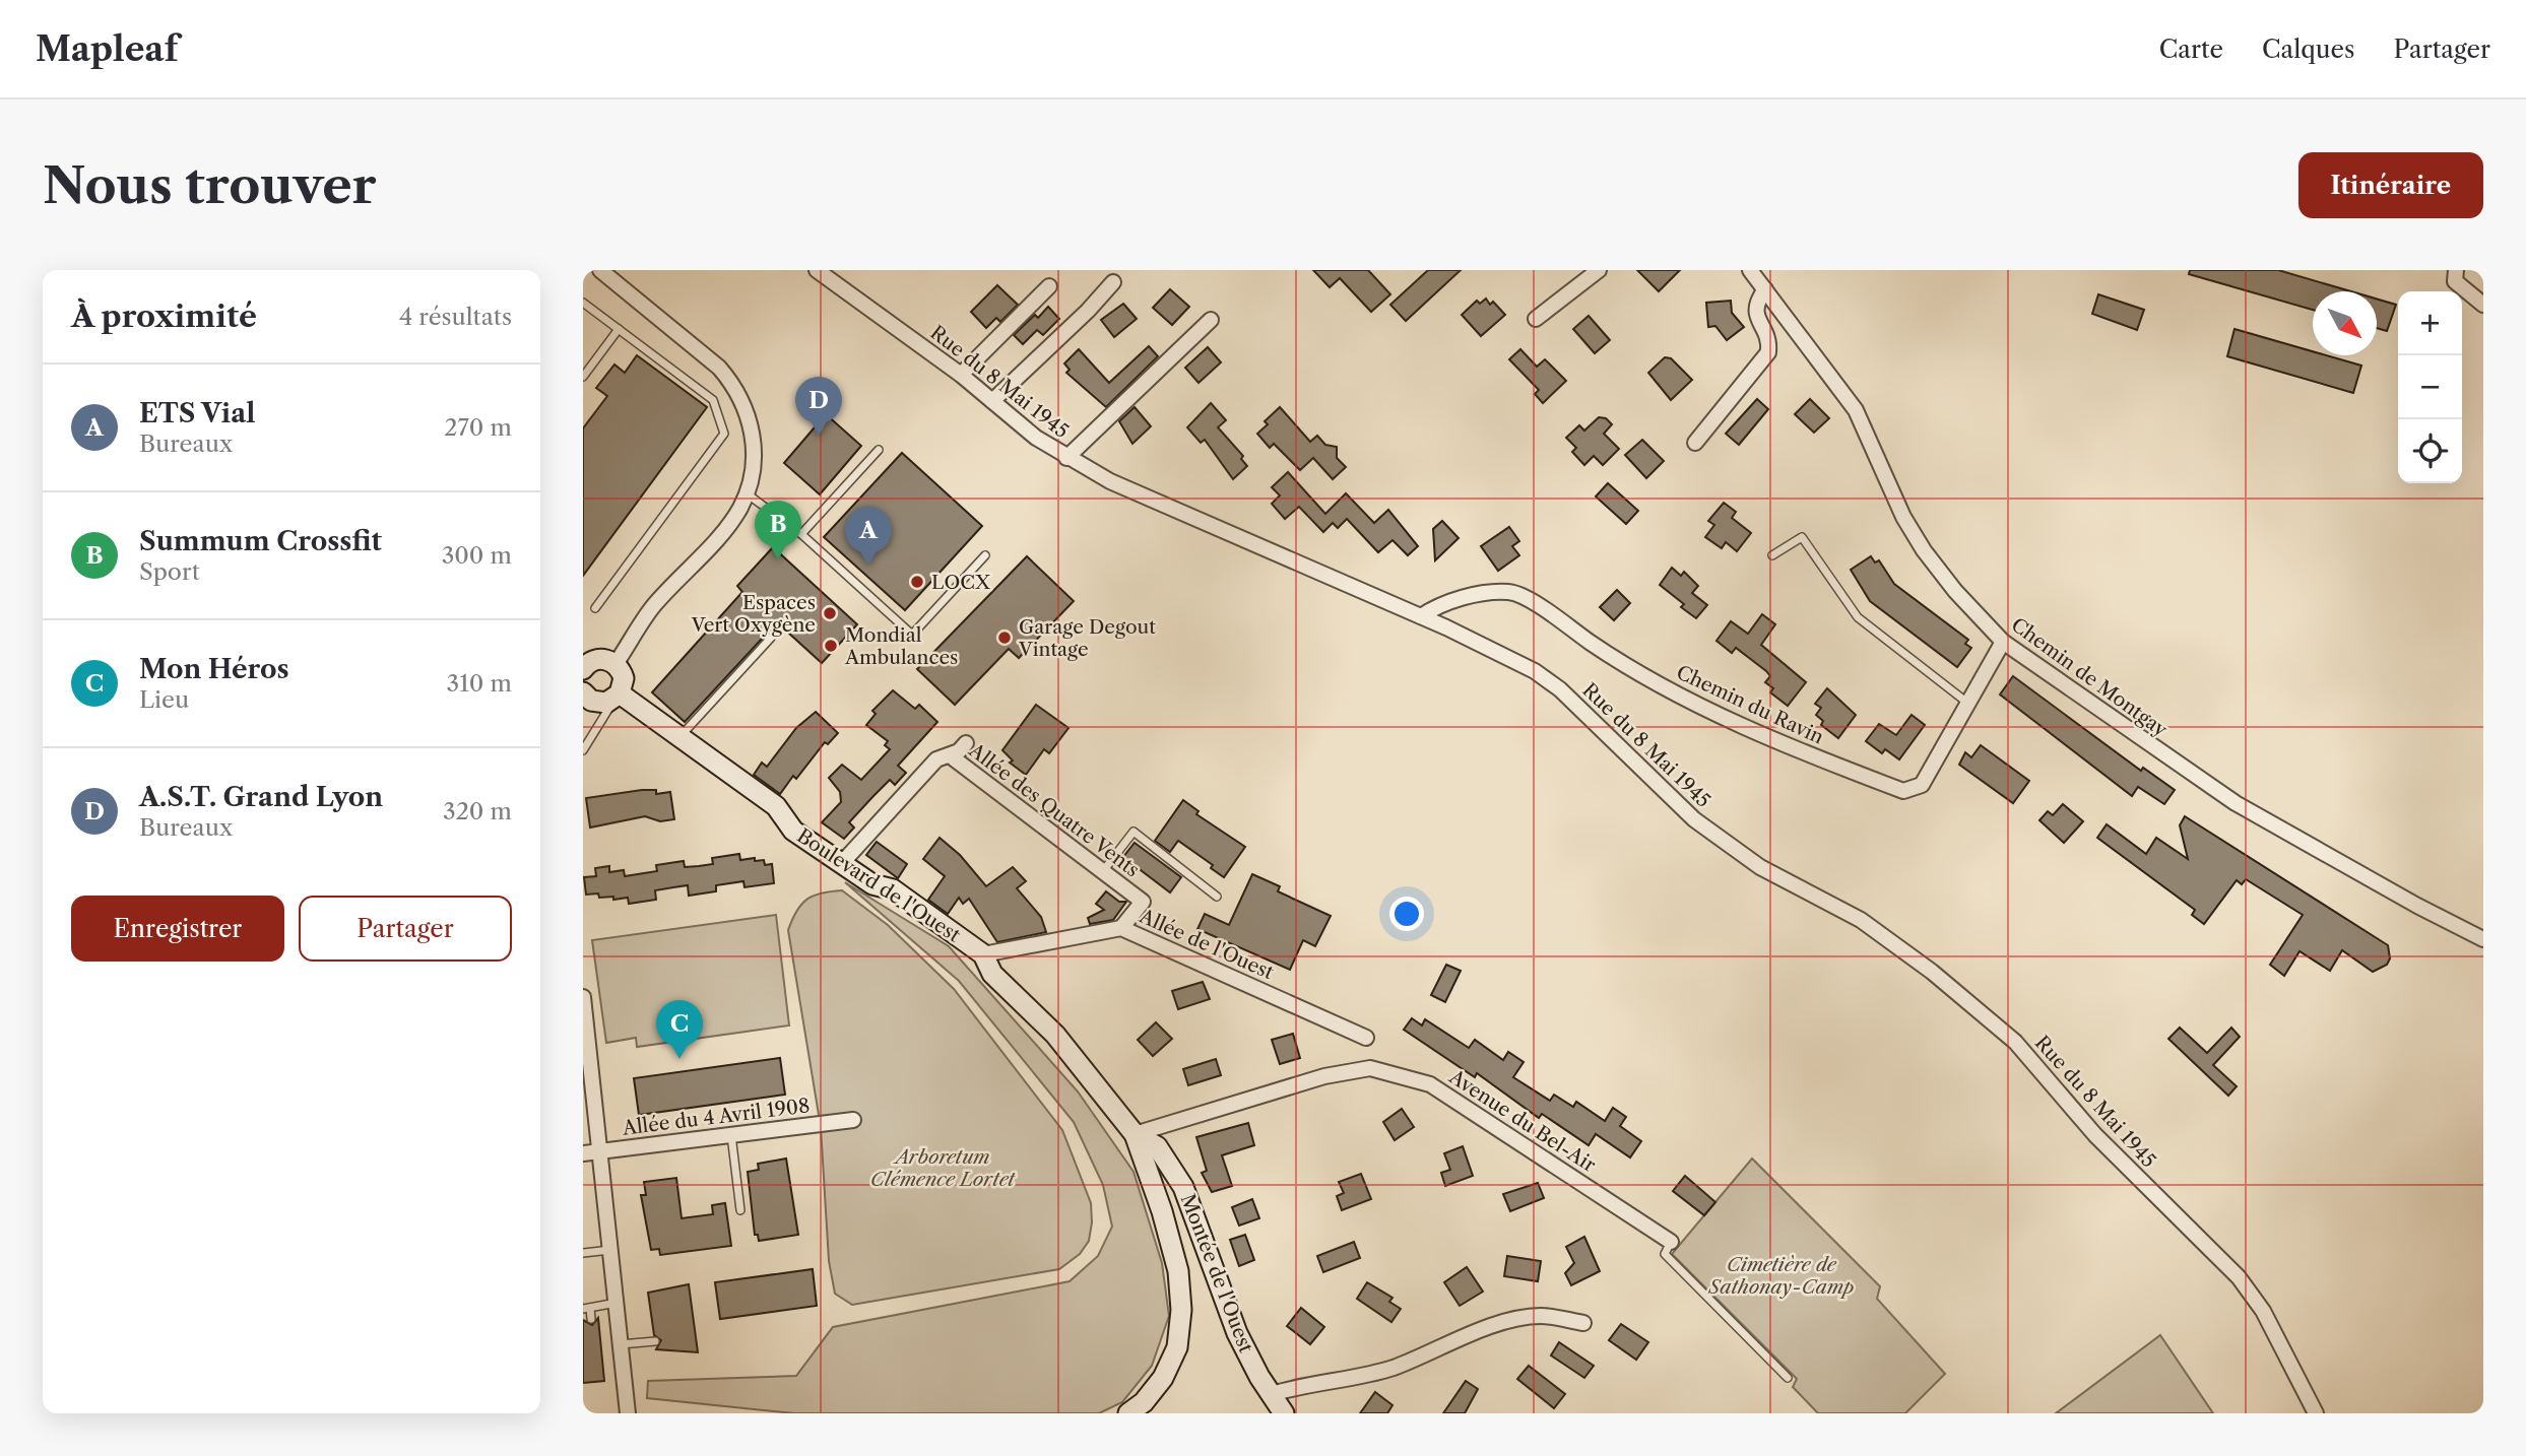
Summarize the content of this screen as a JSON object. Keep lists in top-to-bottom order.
{
  "streets": {
    "street": [
      "Rue du 8 Mai 1945",
      "Chemin de Montgay",
      "Chemin du Ravin",
      "Allée des Quatre Vents",
      "Boulevard de l'Ouest",
      "Allée de l'Ouest",
      "Allée du 4 Avril 1908",
      "Avenue du Bel-Air",
      "Montée de l'Ouest"
    ]
  },
  "crossings": [
    ["Rue du 8 Mai 1945", "Chemin du Ravin"],
    ["Chemin de Montgay", "Chemin du Ravin"],
    ["Allée des Quatre Vents", "Boulevard de l'Ouest"],
    ["Allée des Quatre Vents", "Allée de l'Ouest"],
    ["Boulevard de l'Ouest", "Allée de l'Ouest"],
    ["Boulevard de l'Ouest", "Avenue du Bel-Air"],
    ["Boulevard de l'Ouest", "Montée de l'Ouest"],
    ["Avenue du Bel-Air", "Montée de l'Ouest"]
  ],
  "parks": ["Arboretum Clémence Lortet", "Cimetière de Sathonay-Camp"],
  "places": [
    "LOCX",
    "Espaces Vert Oxygène",
    "Garage Degout Vintage",
    "Mondial Ambulances"
  ],
  "north": "bottom right",
  "page": {
    "header": "Mapleaf",
    "nav": ["Carte", "Calques", "Partager"],
    "buttons": [
      "Itinéraire",
      ["Enregistrer", "Partager"]
    ],
    "title": "Nous trouver",
    "heading": ["À proximité", "4 résultats"],
    "map_buttons": ["+", "−"],
    "list": [
      {
        "mark": "A",
        "name": "ETS Vial",
        "note": "Bureaux",
        "value": "270 m"
      },
      {
        "mark": "B",
        "name": "Summum Crossfit",
        "note": "Sport",
        "value": "300 m"
      },
      {
        "mark": "C",
        "name": "Mon Héros",
        "note": "Lieu",
        "value": "310 m"
      },
      {
        "mark": "D",
        "name": "A.S.T. Grand Lyon",
        "note": "Bureaux",
        "value": "320 m"
      }
    ],
    "pins": [
      "D",
      "B",
      "A",
      "C"
    ]
  }
}
